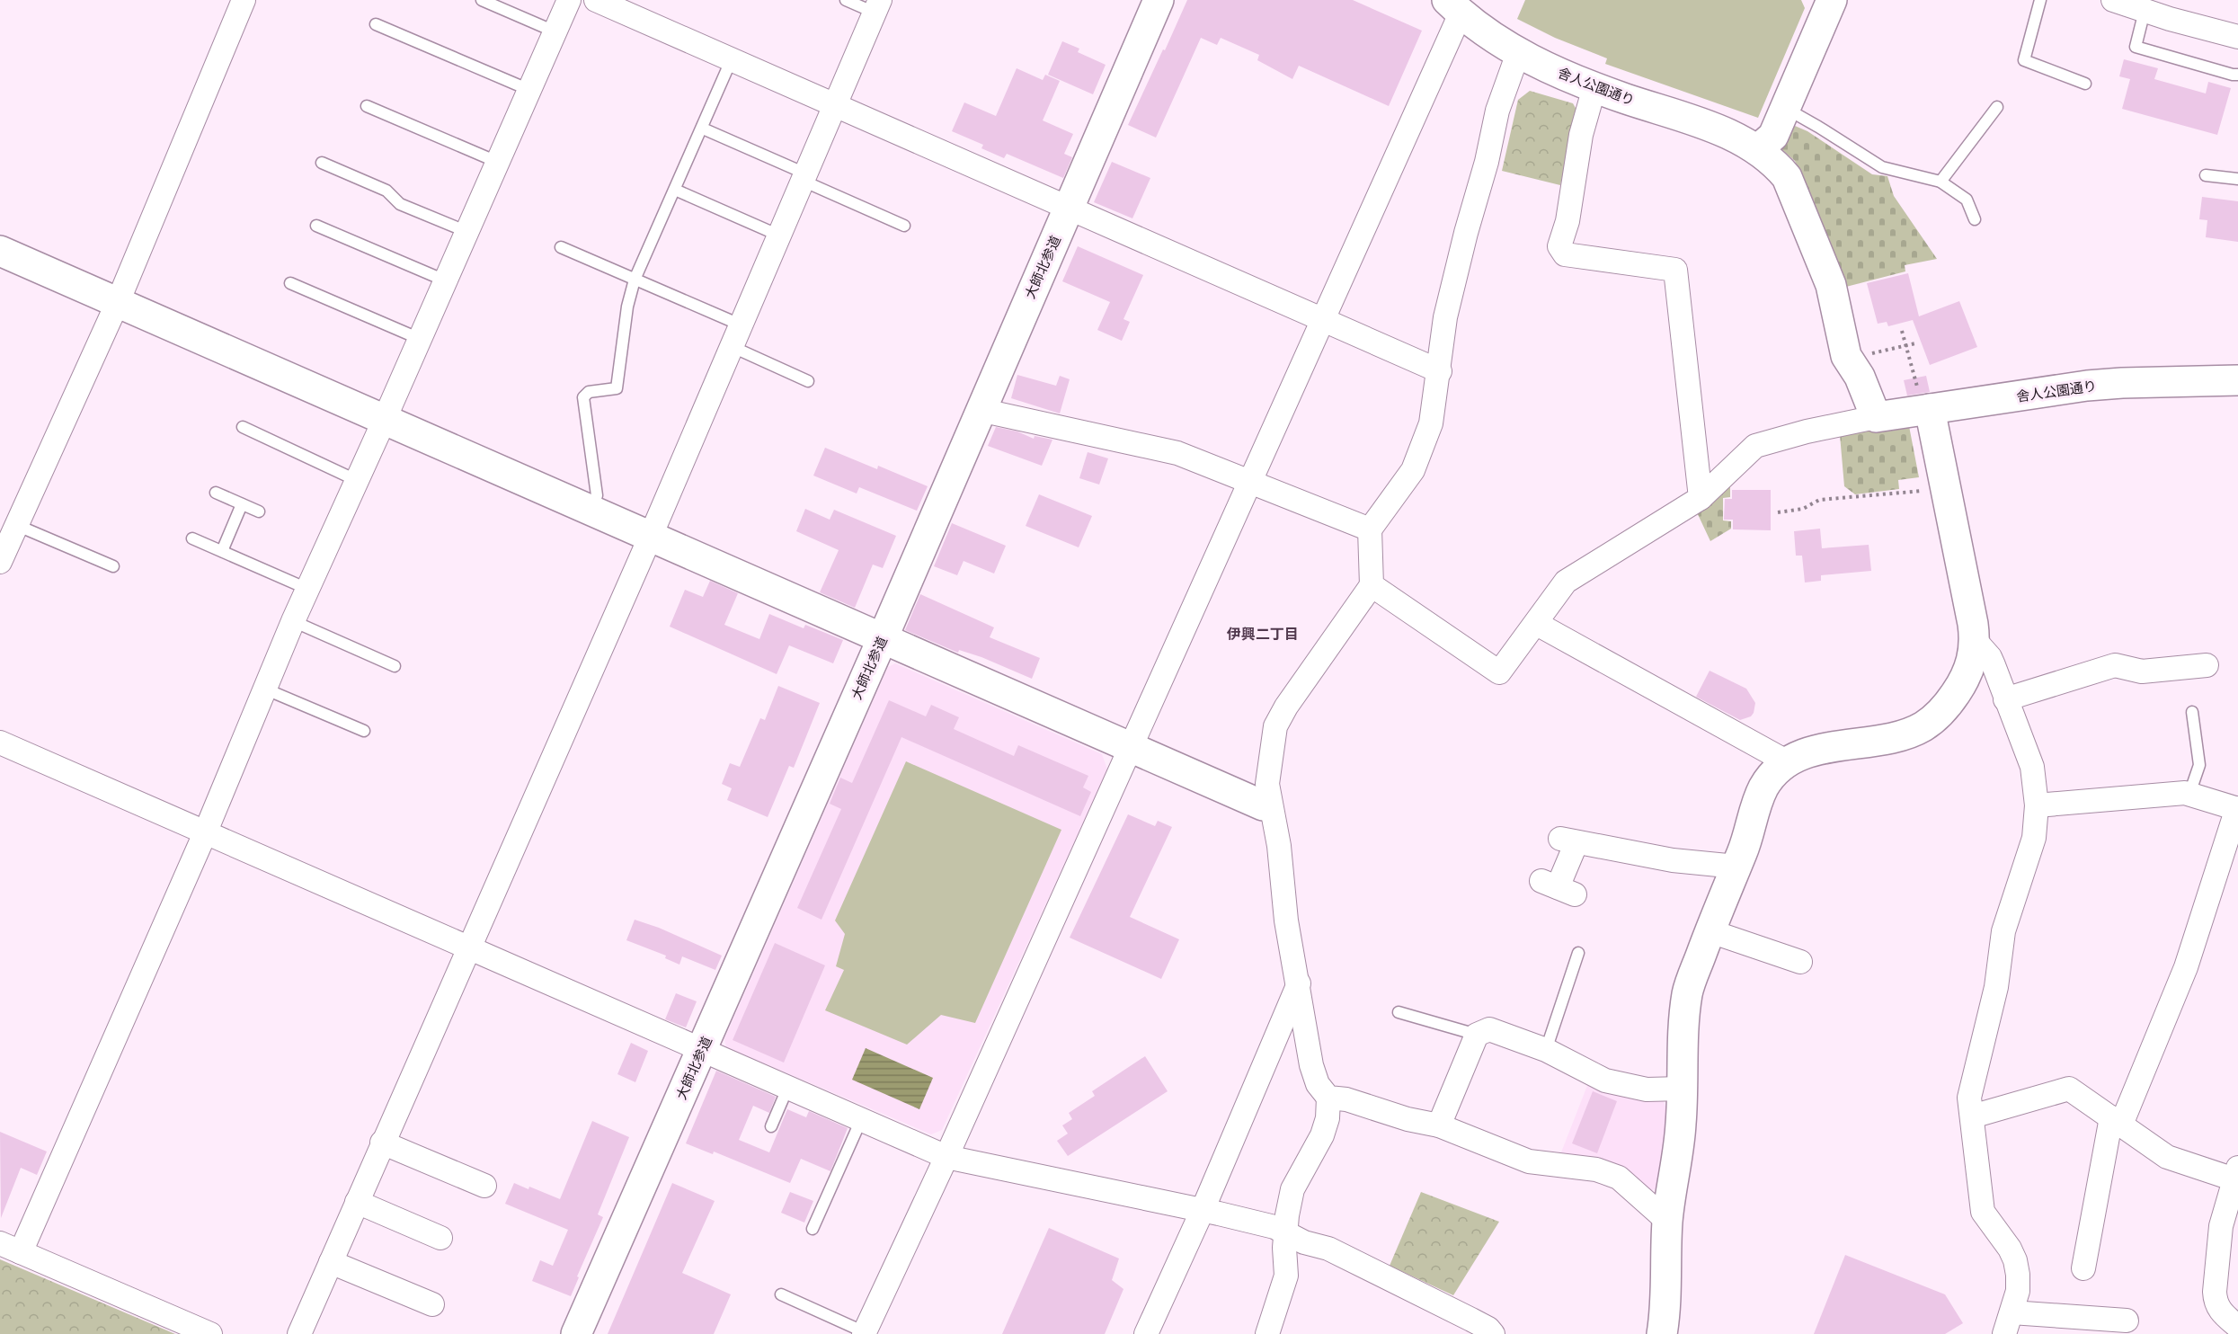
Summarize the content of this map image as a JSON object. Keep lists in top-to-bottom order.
{
  "streets": {
    "street": ["舎人公園通り", "大師北参道"]
  },
  "districts": ["伊興二丁目"]
}
